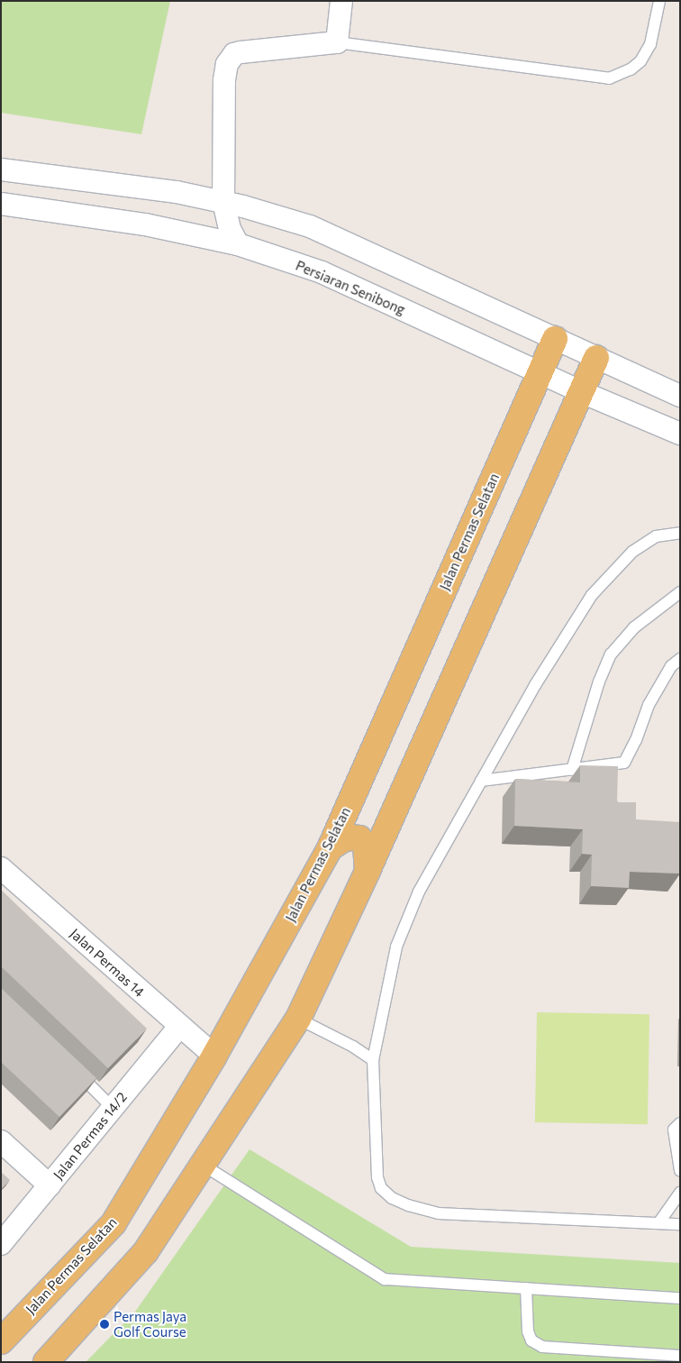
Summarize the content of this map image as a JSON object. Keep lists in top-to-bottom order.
{
  "streets": {
    "main road": ["Jalan Permas Selatan"],
    "street": ["Persiaran Senibong", "Jalan Permas 14", "Jalan Permas 14/2"]
  },
  "crossings": [
    ["Persiaran Senibong", "Jalan Permas Selatan"],
    ["Jalan Permas Selatan", "Jalan Permas 14"],
    ["Jalan Permas 14", "Jalan Permas 14/2"]
  ],
  "places": ["Permas Jaya Golf Course"]
}
